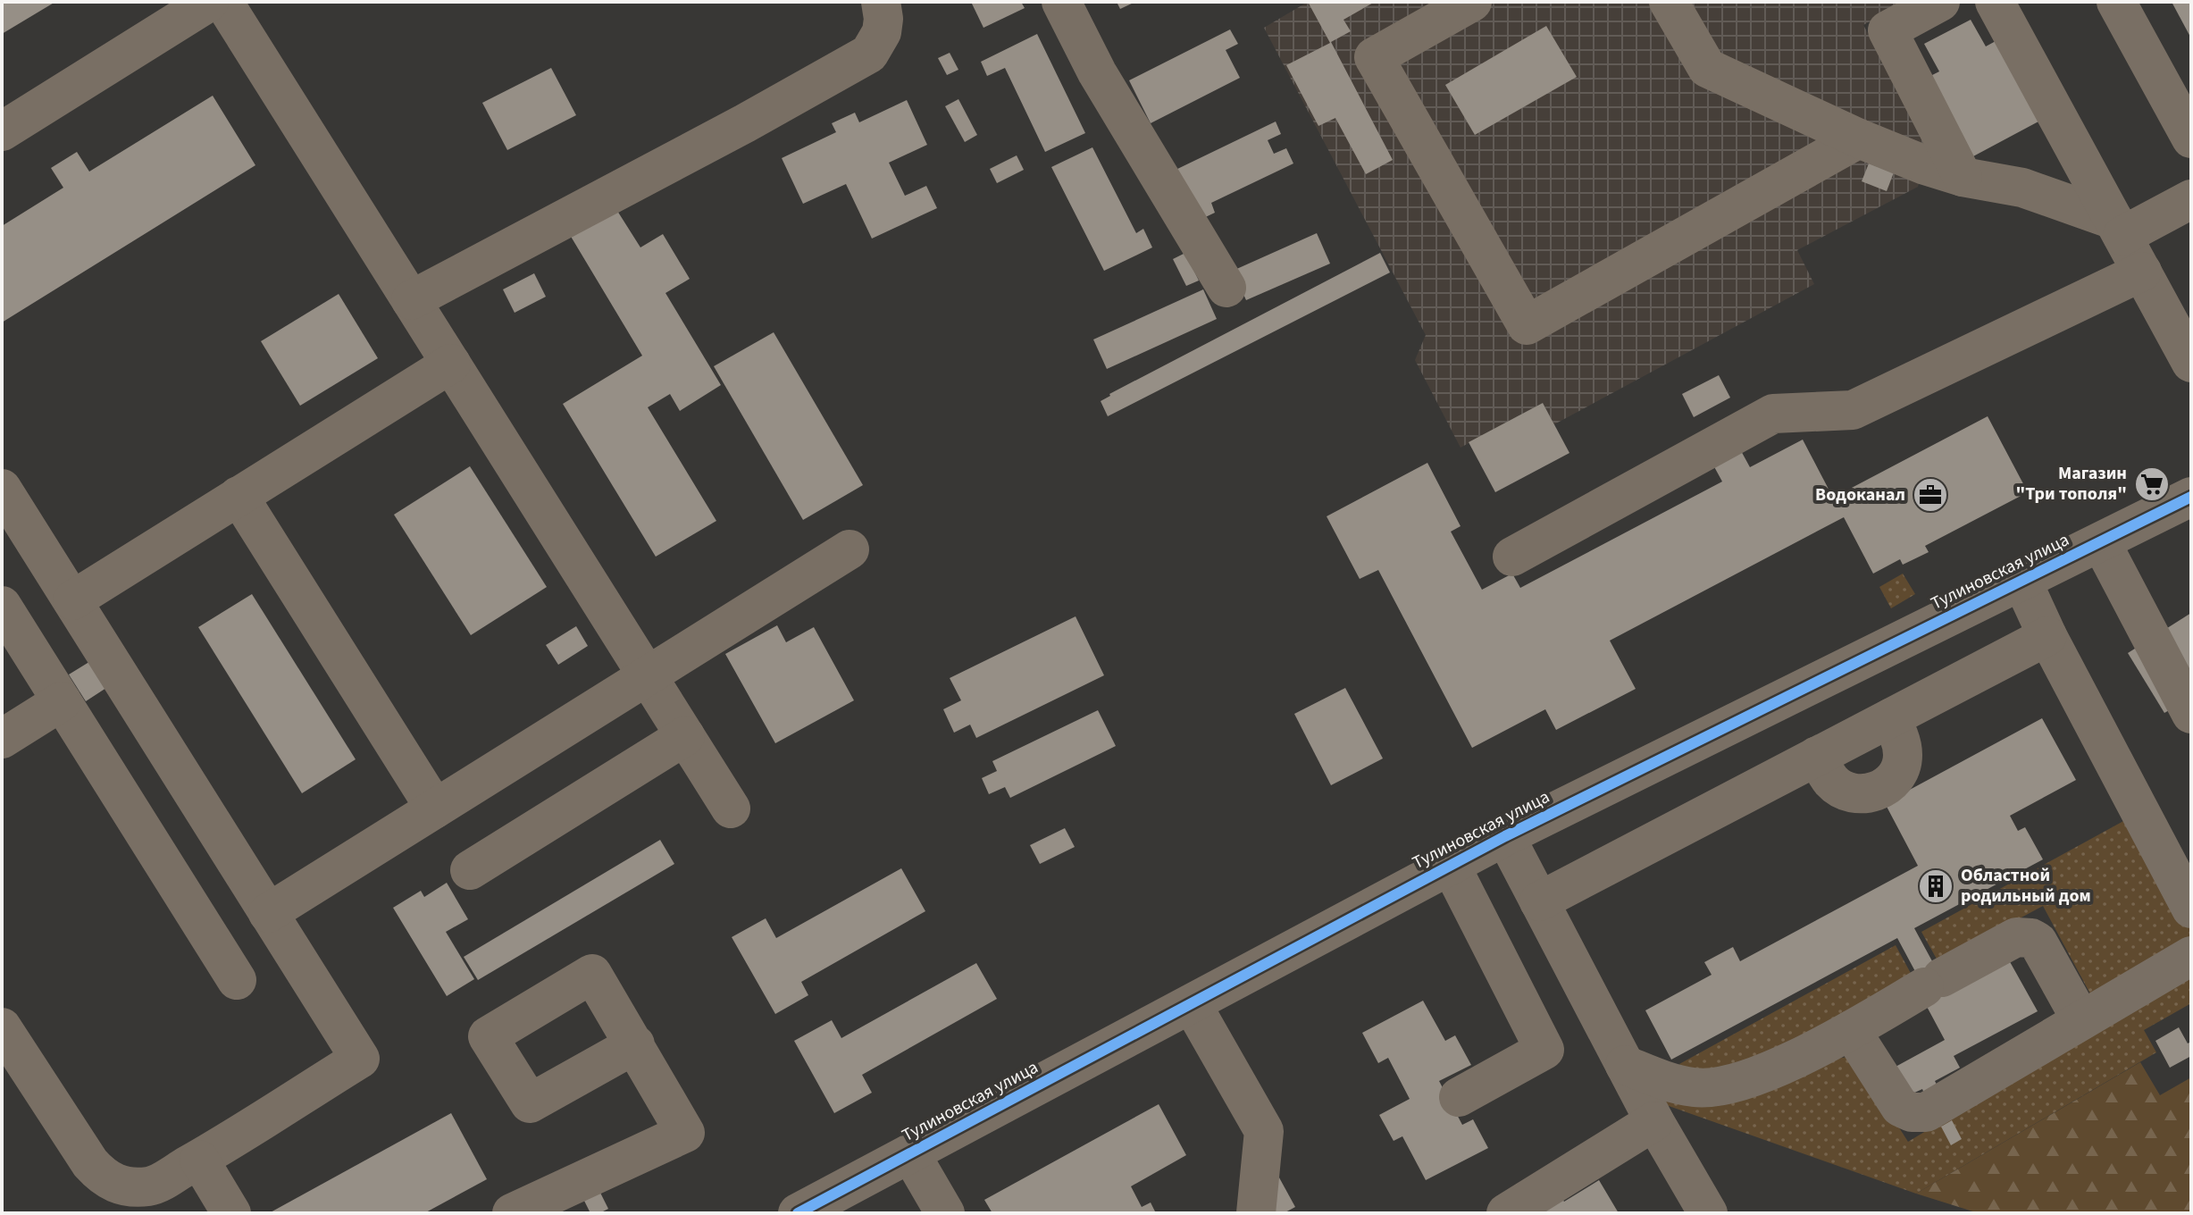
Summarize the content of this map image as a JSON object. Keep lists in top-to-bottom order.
{
  "streets": {
    "street": ["Тулиновская улица"]
  },
  "places": {
    "supermarket": ["Магазин \"Три тополя\""],
    "office": ["Водоканал"],
    "building": ["Областной родильный дом"]
  }
}
